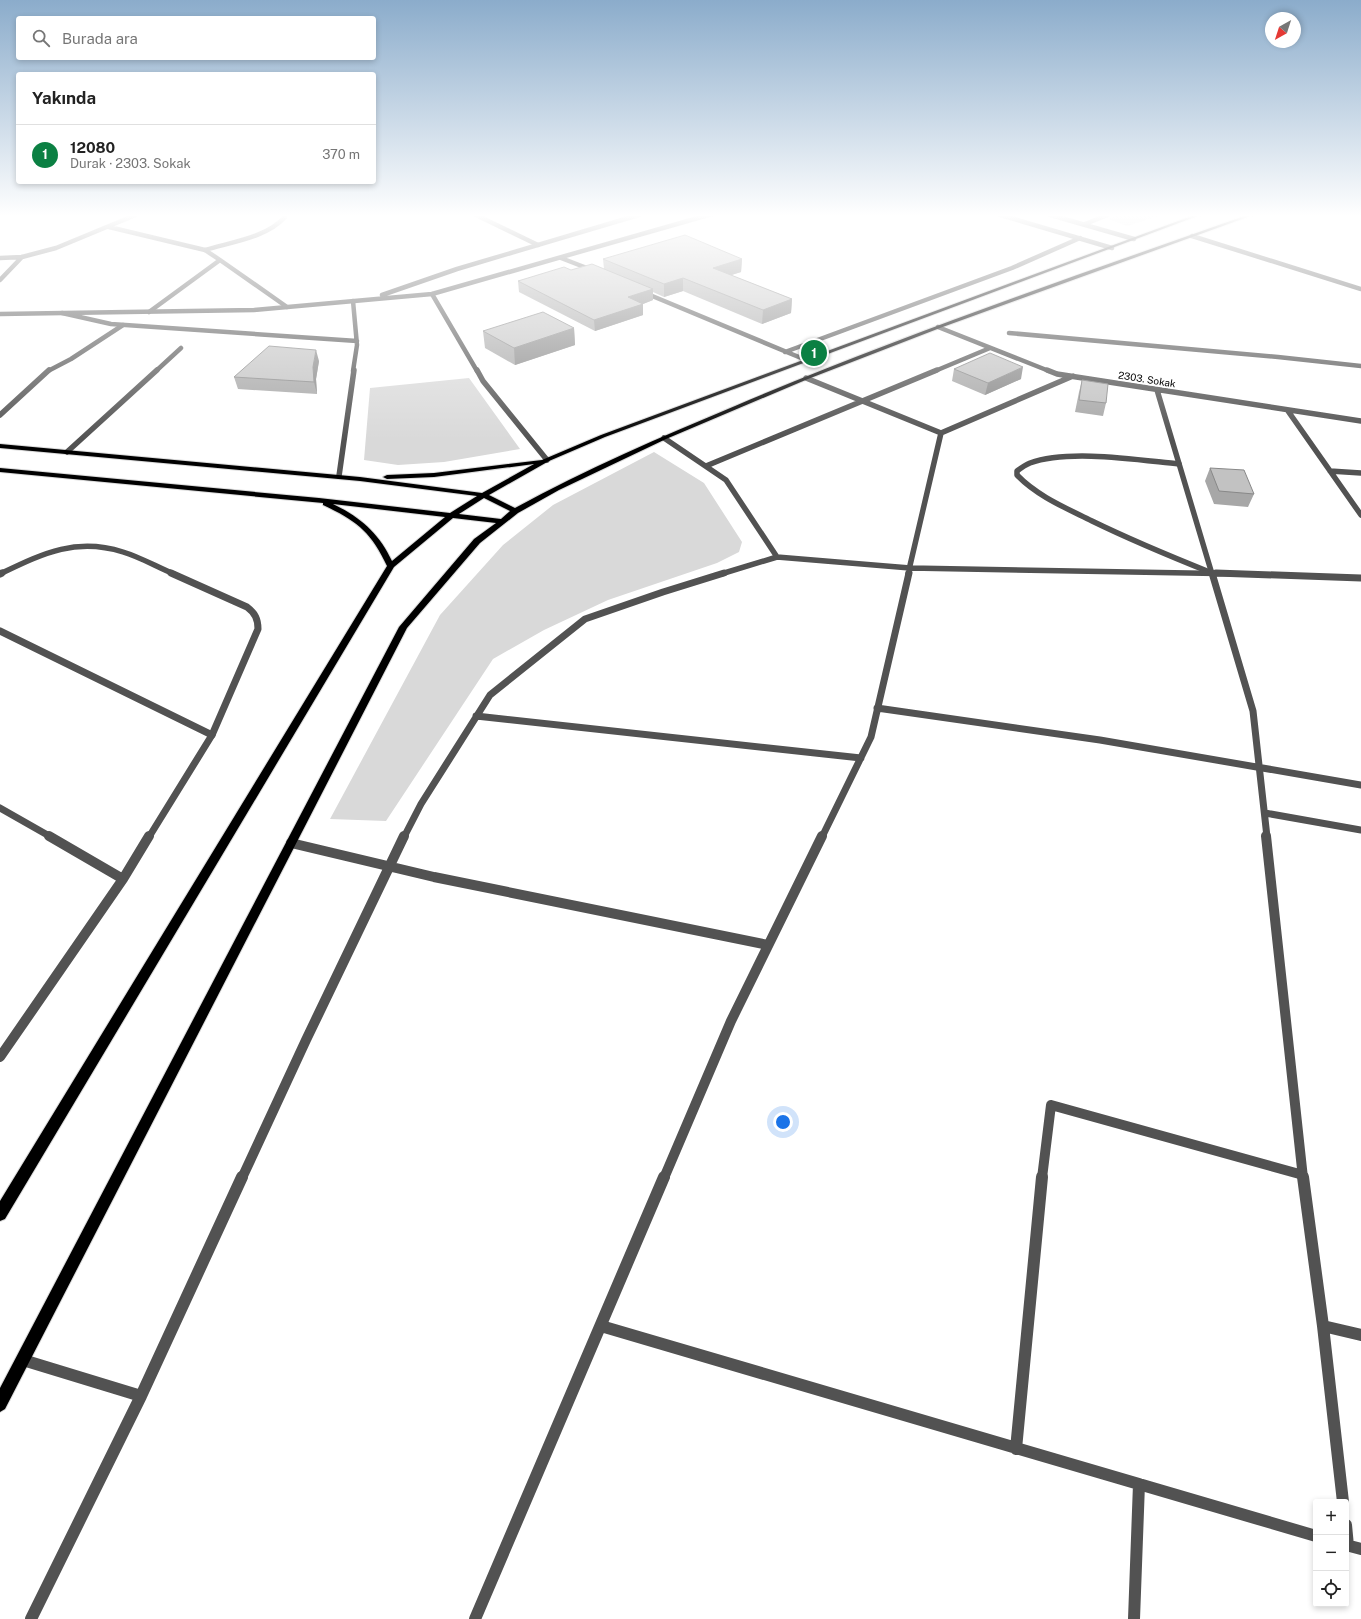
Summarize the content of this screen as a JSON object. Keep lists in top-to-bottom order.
{
  "streets": {
    "street": ["2303. Sokak"]
  },
  "north": "bottom left",
  "page": {
    "search": "Burada ara",
    "heading": "Yakında",
    "list": [
      {
        "mark": "1",
        "name": "12080",
        "note": "Durak · 2303. Sokak",
        "value": "370 m"
      }
    ],
    "pins": "1",
    "map_buttons": ["+", "−"]
  }
}
